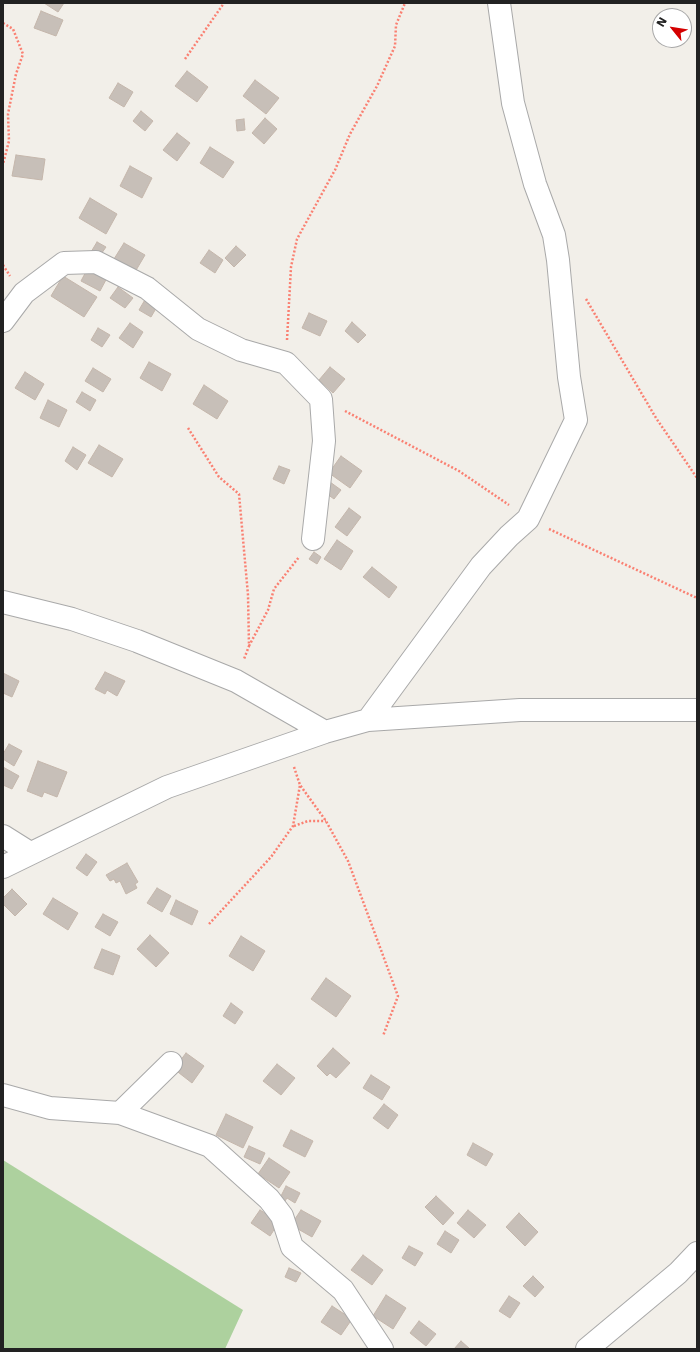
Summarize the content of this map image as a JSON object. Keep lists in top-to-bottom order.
{
  "north": "top left"
}
